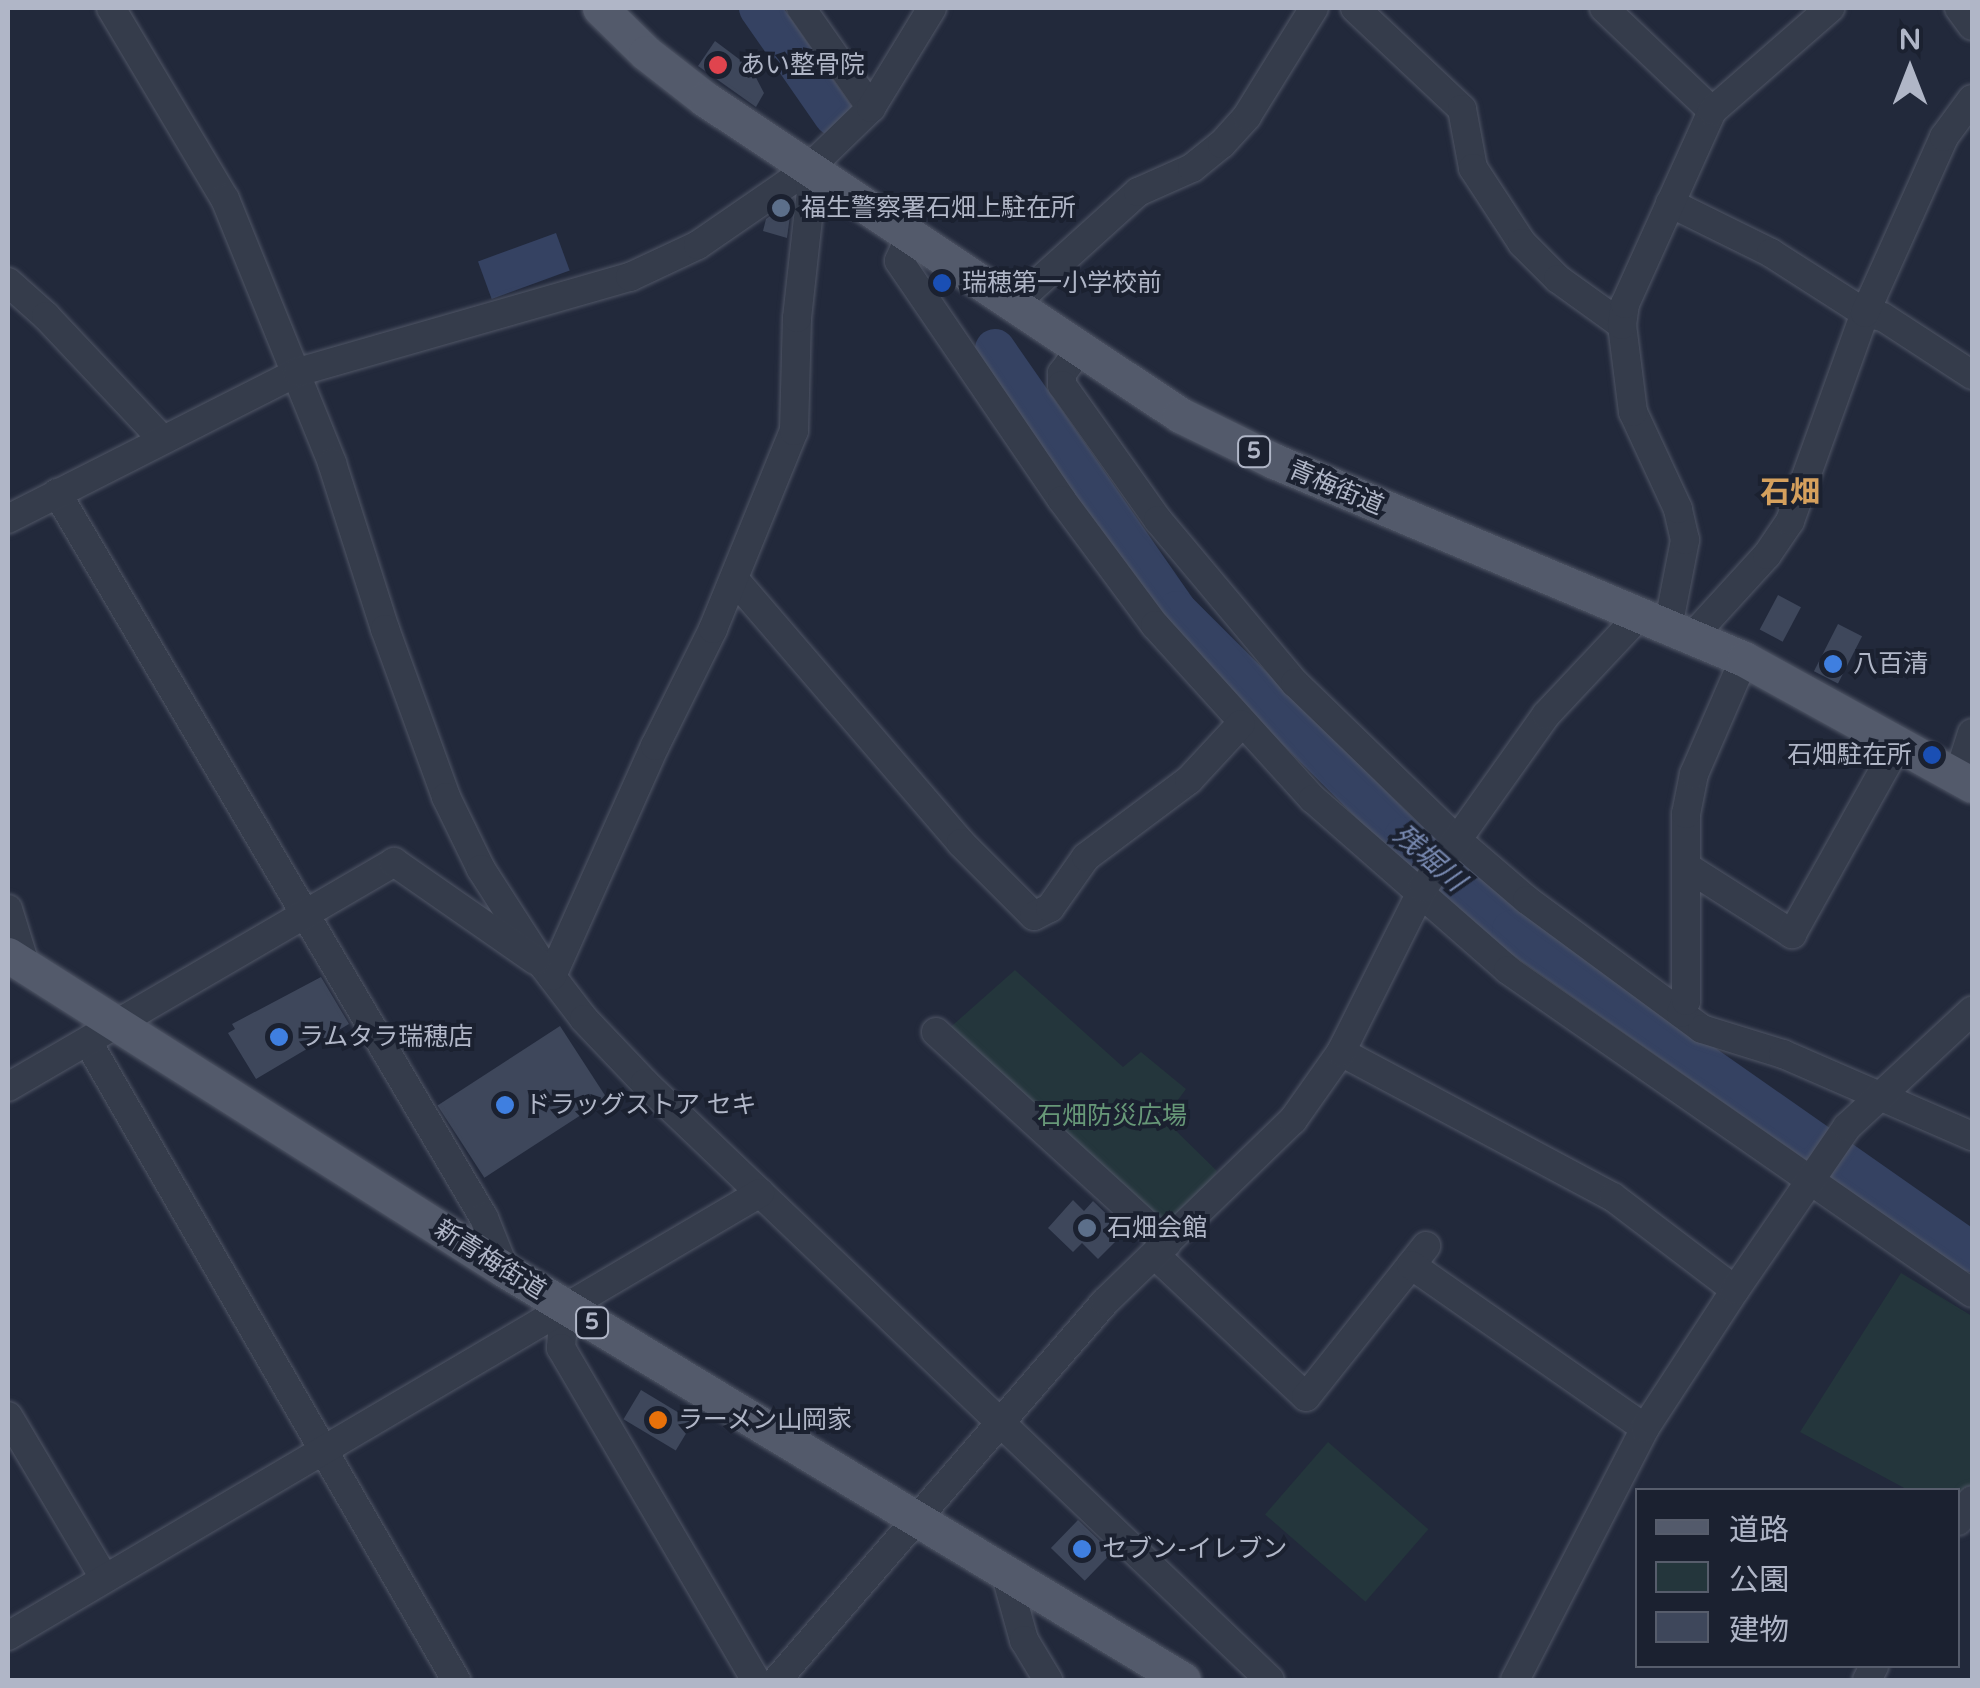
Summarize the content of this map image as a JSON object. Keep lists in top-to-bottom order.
{
  "streets": {
    "main road": ["5", "青梅街道", "新青梅街道"]
  },
  "districts": ["石畑"],
  "water": ["残堀川"],
  "parks": ["石畑防災広場"],
  "places": [
    "あい整骨院",
    "福生警察署石畑上駐在所",
    "瑞穂第一小学校前",
    "八百清",
    "石畑駐在所",
    "ラムタラ瑞穂店",
    "ドラッグストア セキ",
    "石畑会館",
    "ラーメン山岡家",
    "セブン-イレブン"
  ],
  "legend": ["道路", "公園", "建物"],
  "north": "top"
}
